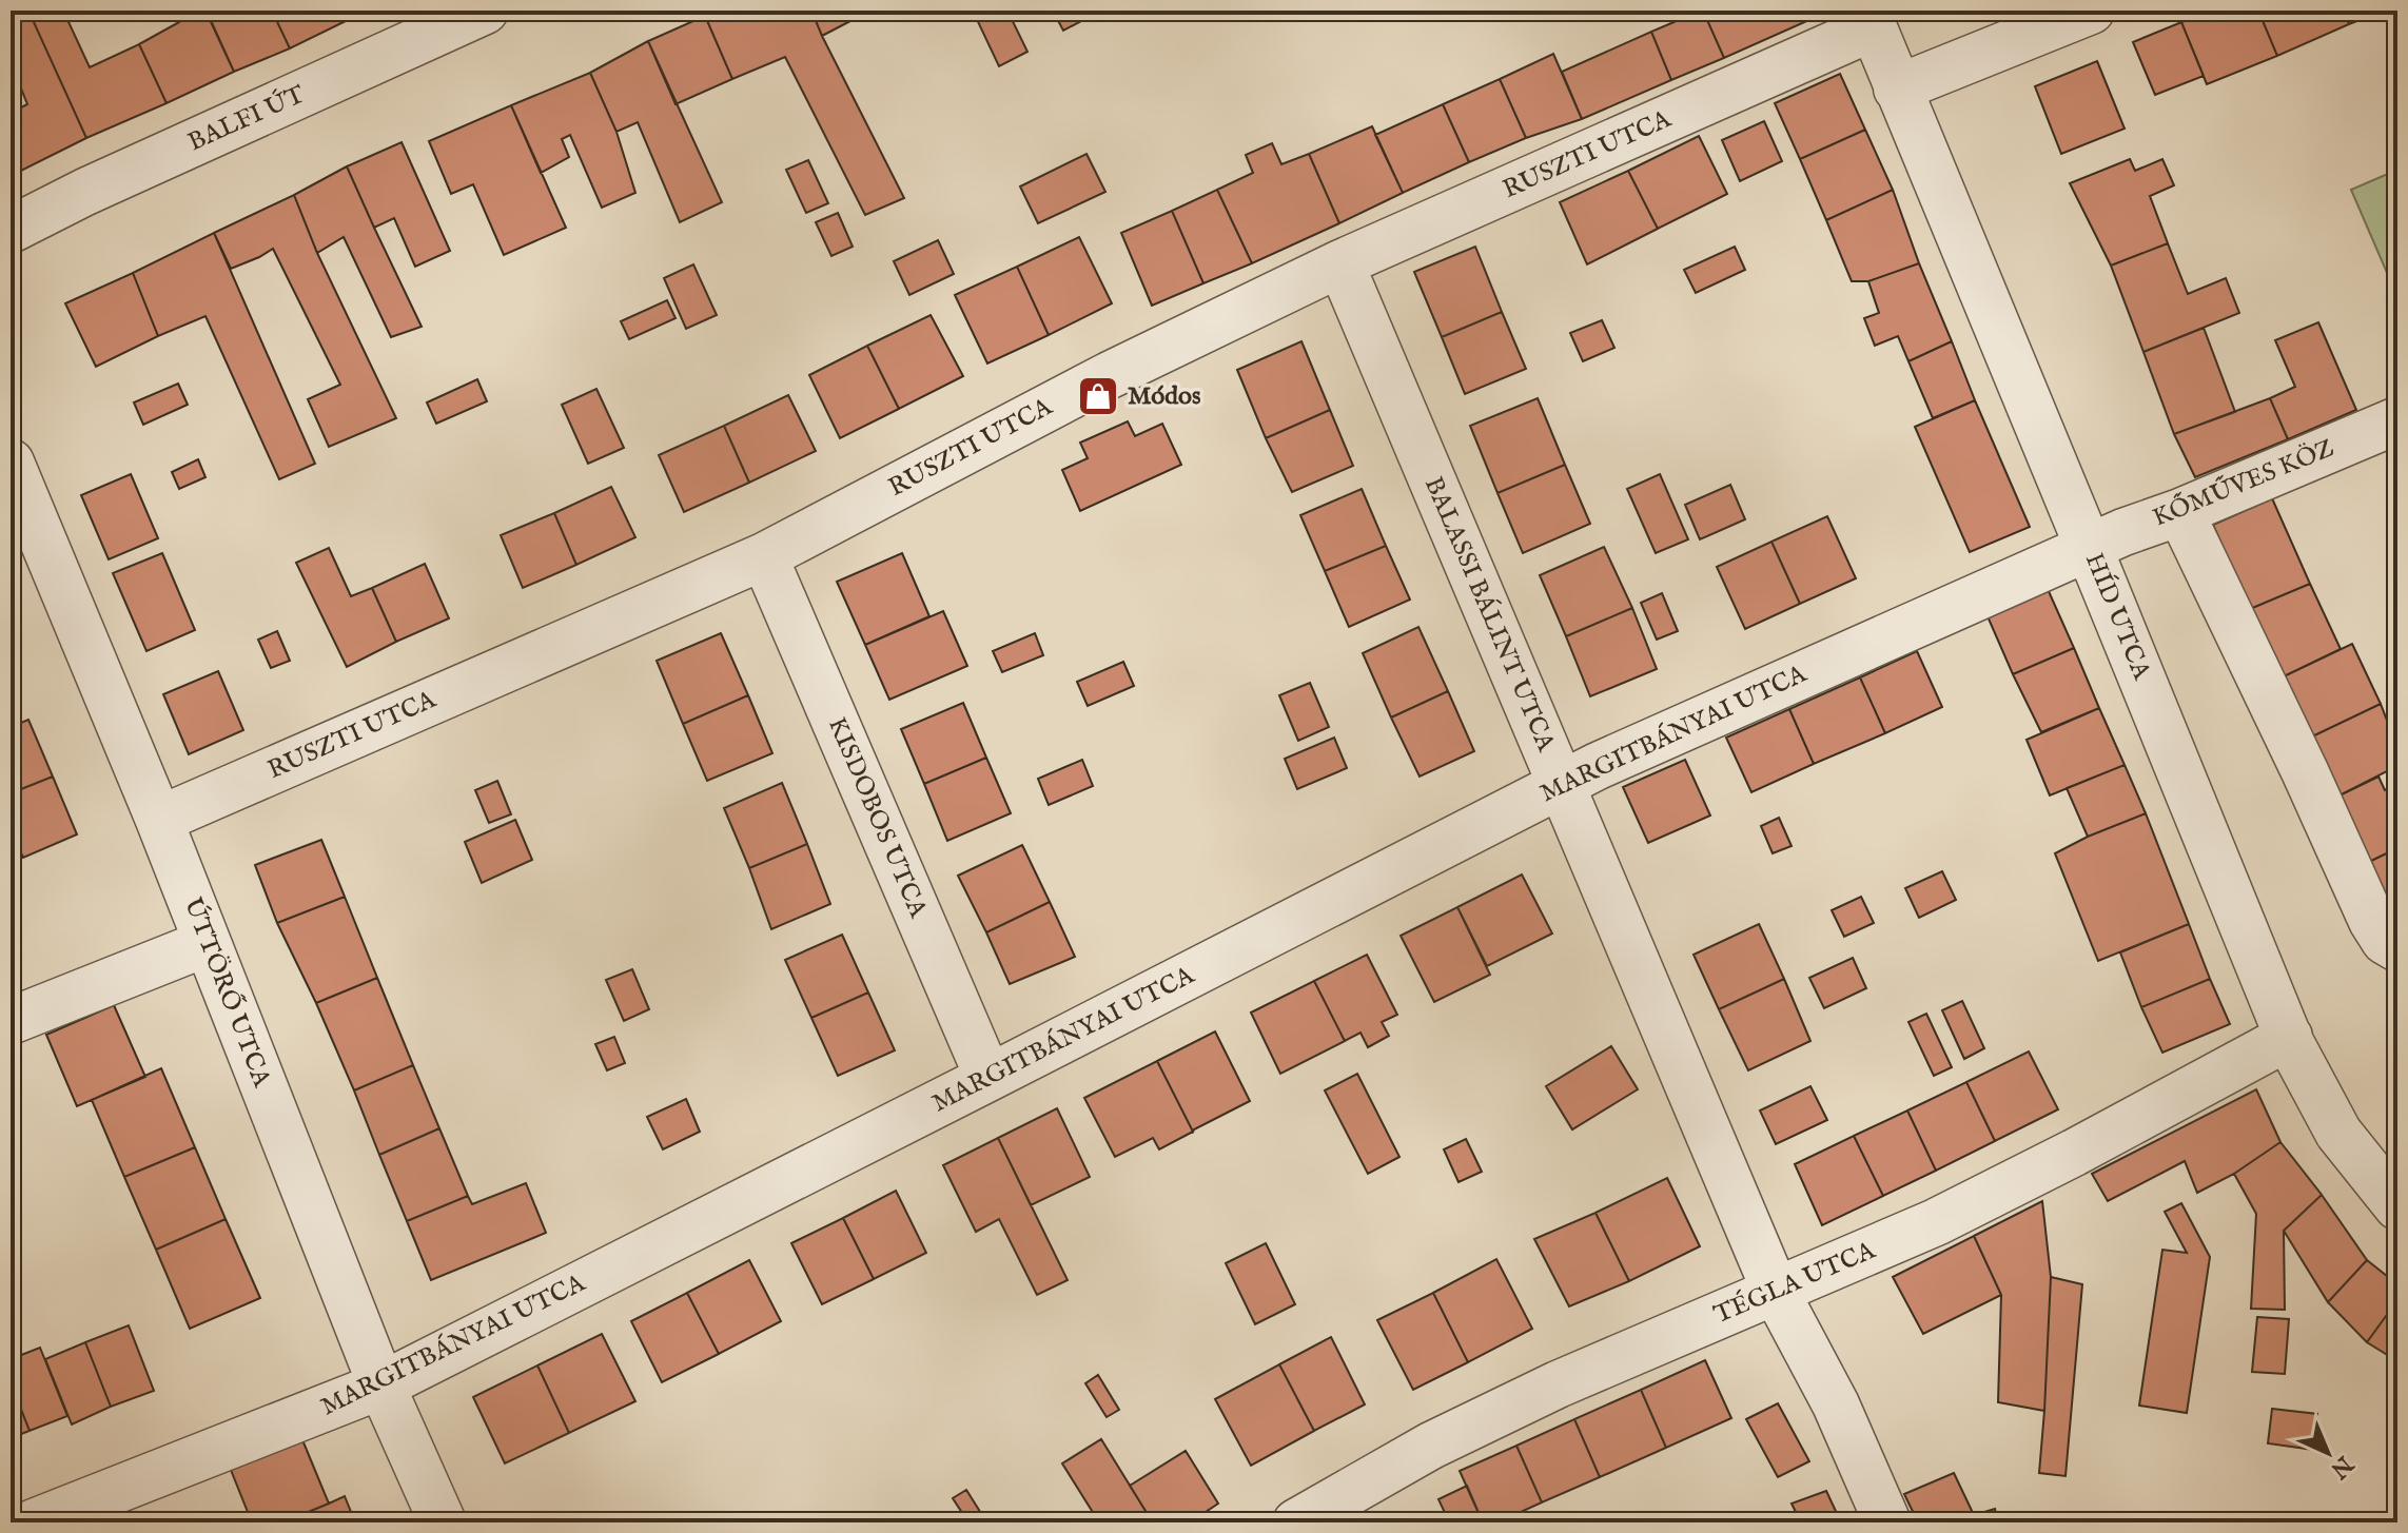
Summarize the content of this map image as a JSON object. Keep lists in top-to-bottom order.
{
  "streets": {
    "street": [
      "BALFI ÚT",
      "RUSZTI UTCA",
      "KŐMŰVES KÖZ",
      "BALASSI BÁLINT UTCA",
      "HÍD UTCA",
      "MARGITBÁNYAI UTCA",
      "KISDOBOS UTCA",
      "ÚTTÖRŐ UTCA",
      "TÉGLA UTCA"
    ]
  },
  "crossings": [
    ["RUSZTI UTCA", "BALASSI BÁLINT UTCA"],
    ["RUSZTI UTCA", "HÍD UTCA"],
    ["RUSZTI UTCA", "KISDOBOS UTCA"],
    ["RUSZTI UTCA", "ÚTTÖRŐ UTCA"],
    ["KŐMŰVES KÖZ", "HÍD UTCA"],
    ["KŐMŰVES KÖZ", "MARGITBÁNYAI UTCA"],
    ["BALASSI BÁLINT UTCA", "MARGITBÁNYAI UTCA"],
    ["BALASSI BÁLINT UTCA", "TÉGLA UTCA"],
    ["HÍD UTCA", "MARGITBÁNYAI UTCA"],
    ["HÍD UTCA", "TÉGLA UTCA"],
    ["MARGITBÁNYAI UTCA", "KISDOBOS UTCA"],
    ["MARGITBÁNYAI UTCA", "ÚTTÖRŐ UTCA"]
  ],
  "places": {
    "shop": ["Módos"]
  },
  "north": "bottom right"
}
